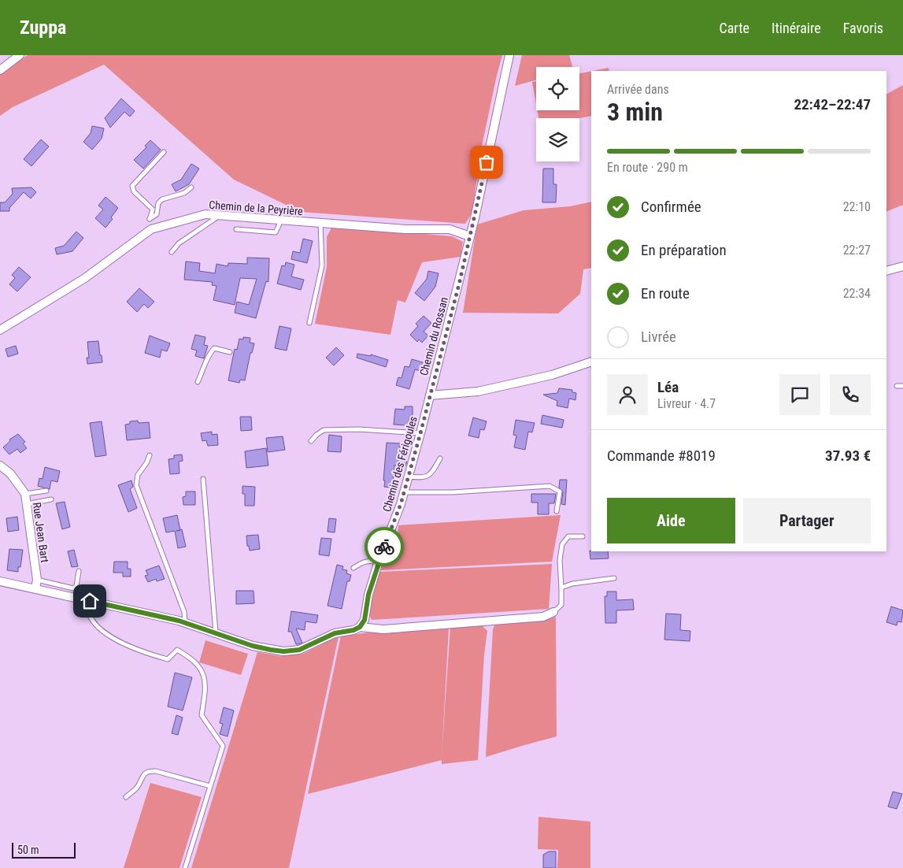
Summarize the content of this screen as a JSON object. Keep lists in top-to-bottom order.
{
  "streets": {
    "street": [
      "Chemin de la Peyrière",
      "Chemin du Rossan",
      "Chemin des Férigoules",
      "Rue Jean Bart"
    ]
  },
  "crossings": [
    ["Chemin de la Peyrière", "Chemin du Rossan"],
    ["Chemin du Rossan", "Chemin des Férigoules"]
  ],
  "scale_bar": "50 m",
  "page": {
    "header": "Zuppa",
    "nav": ["Carte", "Itinéraire", "Favoris"],
    "heading": ["3 min", "Arrivée dans", "22:42–22:47"],
    "panel": [
      "Léa",
      "Livreur · 4.7",
      "Commande #8019",
      "37.93 €"
    ],
    "bar": "En route · 290 m",
    "list": [
      ["Confirmée", "22:10"],
      ["En préparation", "22:27"],
      ["En route", "22:34"],
      "Livrée"
    ],
    "buttons": ["Aide", "Partager"],
    "scale": "50 m"
  }
}
